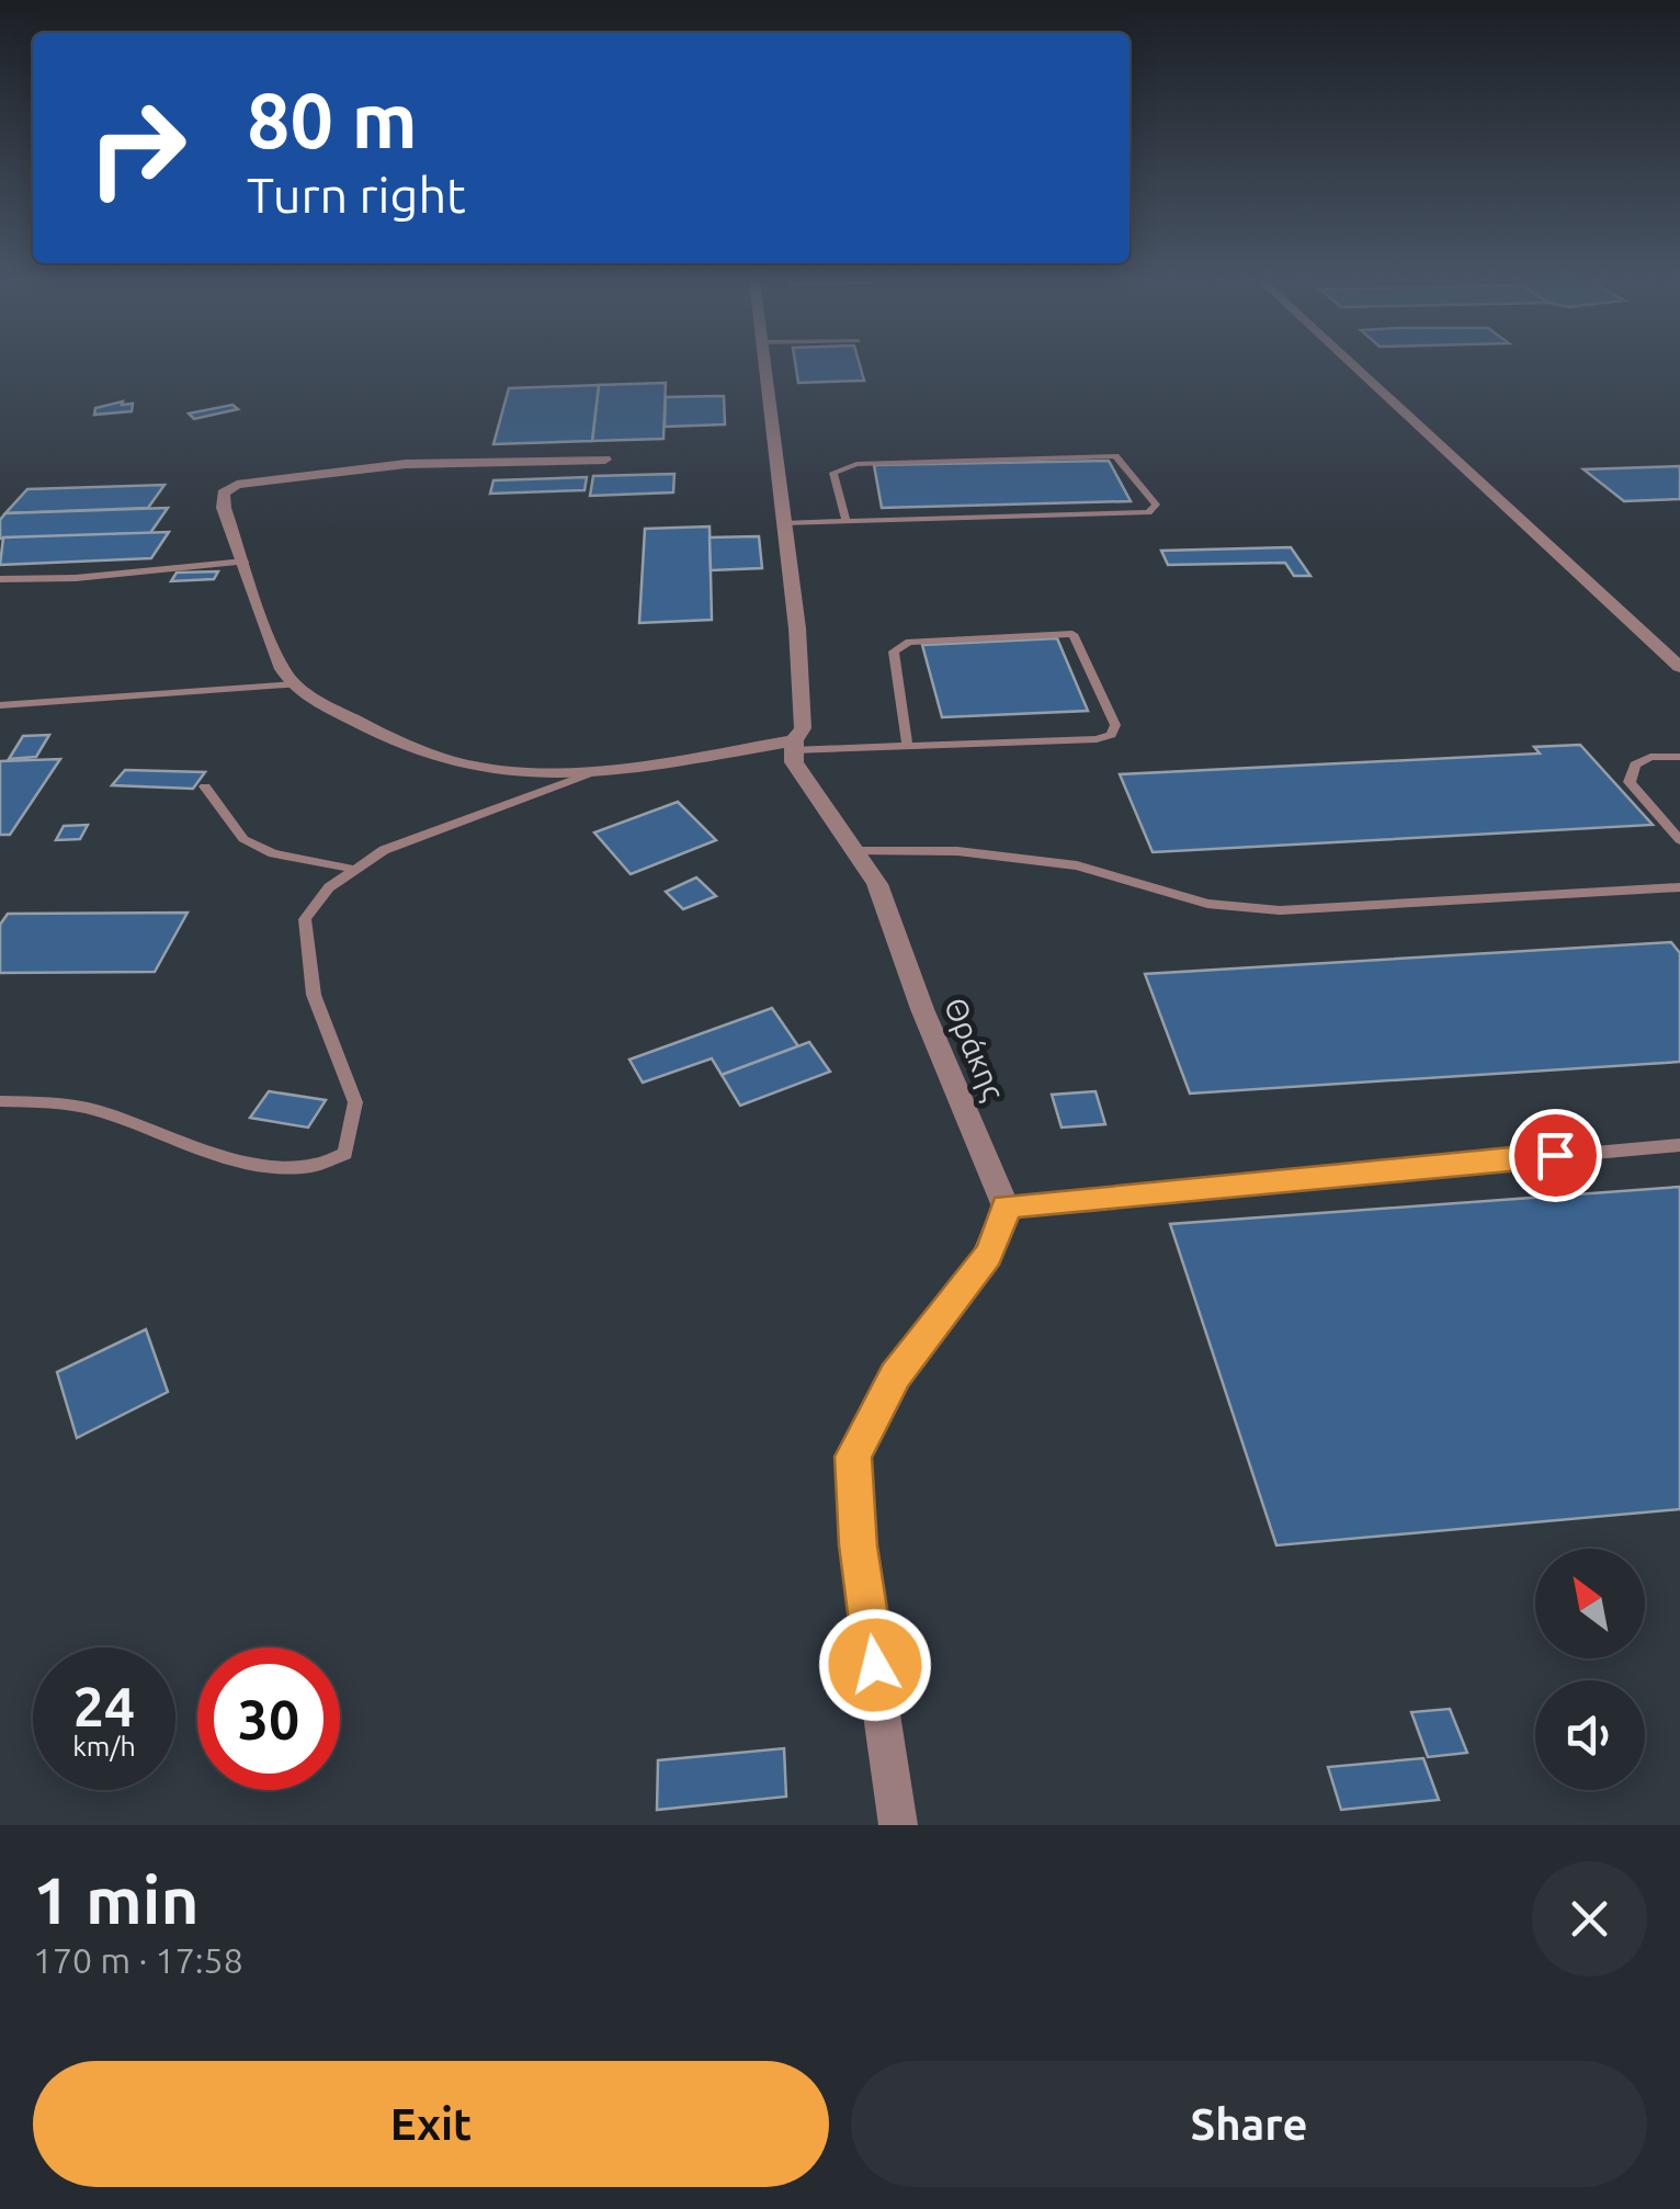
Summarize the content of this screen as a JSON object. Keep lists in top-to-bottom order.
{
  "streets": {
    "street": ["Θράκης"]
  },
  "north": "top left",
  "page": {
    "turn": ["80 m", "Turn right"],
    "speed": "24 km/h",
    "limit": "30",
    "heading": ["1 min", "170 m · 17:58"],
    "buttons": ["Exit", "Share"]
  }
}
